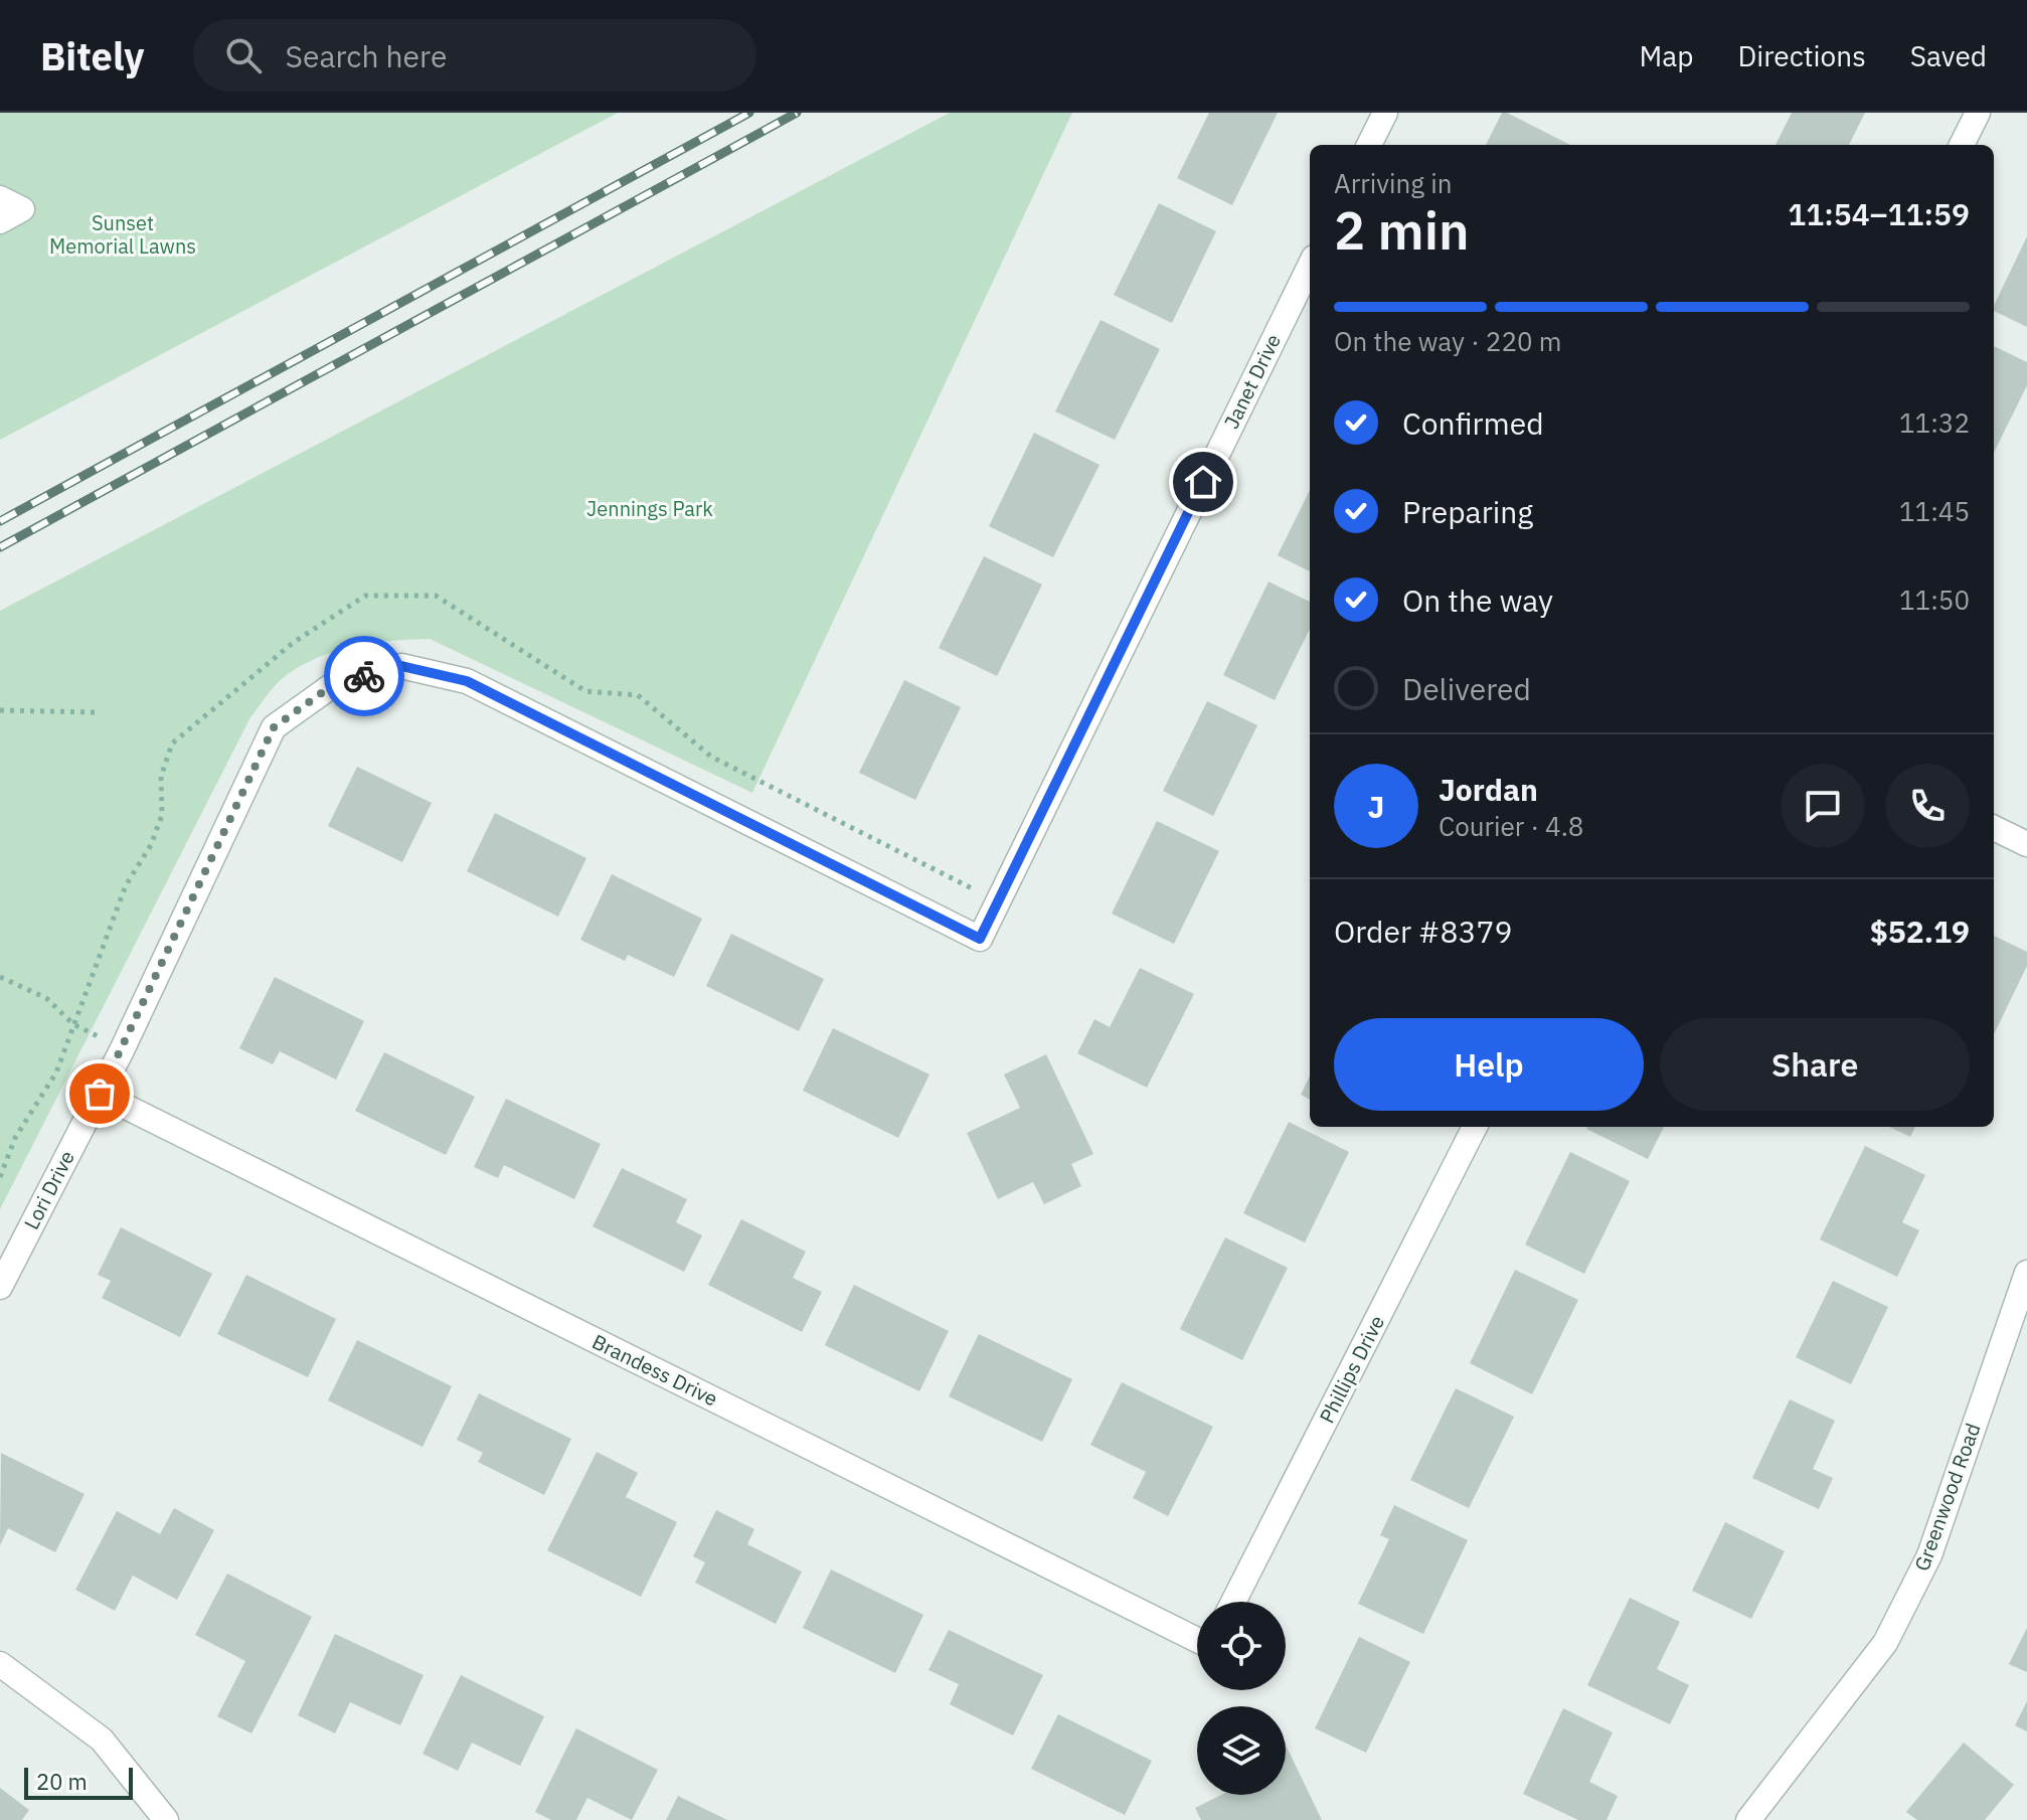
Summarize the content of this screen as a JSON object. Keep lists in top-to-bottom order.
{
  "streets": {
    "street": [
      "Janet Drive",
      "Lori Drive",
      "Phillips Drive",
      "Brandess Drive",
      "Greenwood Road"
    ]
  },
  "crossings": [
    ["Janet Drive", "Lori Drive"],
    ["Lori Drive", "Brandess Drive"]
  ],
  "parks": ["Sunset Memorial Lawns", "Jennings Park"],
  "scale_bar": "20 m",
  "page": {
    "header": "Bitely",
    "search": "Search here",
    "nav": ["Map", "Directions", "Saved"],
    "heading": ["2 min", "Arriving in", "11:54–11:59"],
    "panel": [
      "Jordan",
      "Courier · 4.8",
      "Order #8379",
      "$52.19"
    ],
    "bar": "On the way · 220 m",
    "list": [
      ["Confirmed", "11:32"],
      ["Preparing", "11:45"],
      ["On the way", "11:50"],
      "Delivered"
    ],
    "round": "J",
    "buttons": ["Help", "Share"],
    "scale": "20 m"
  }
}
